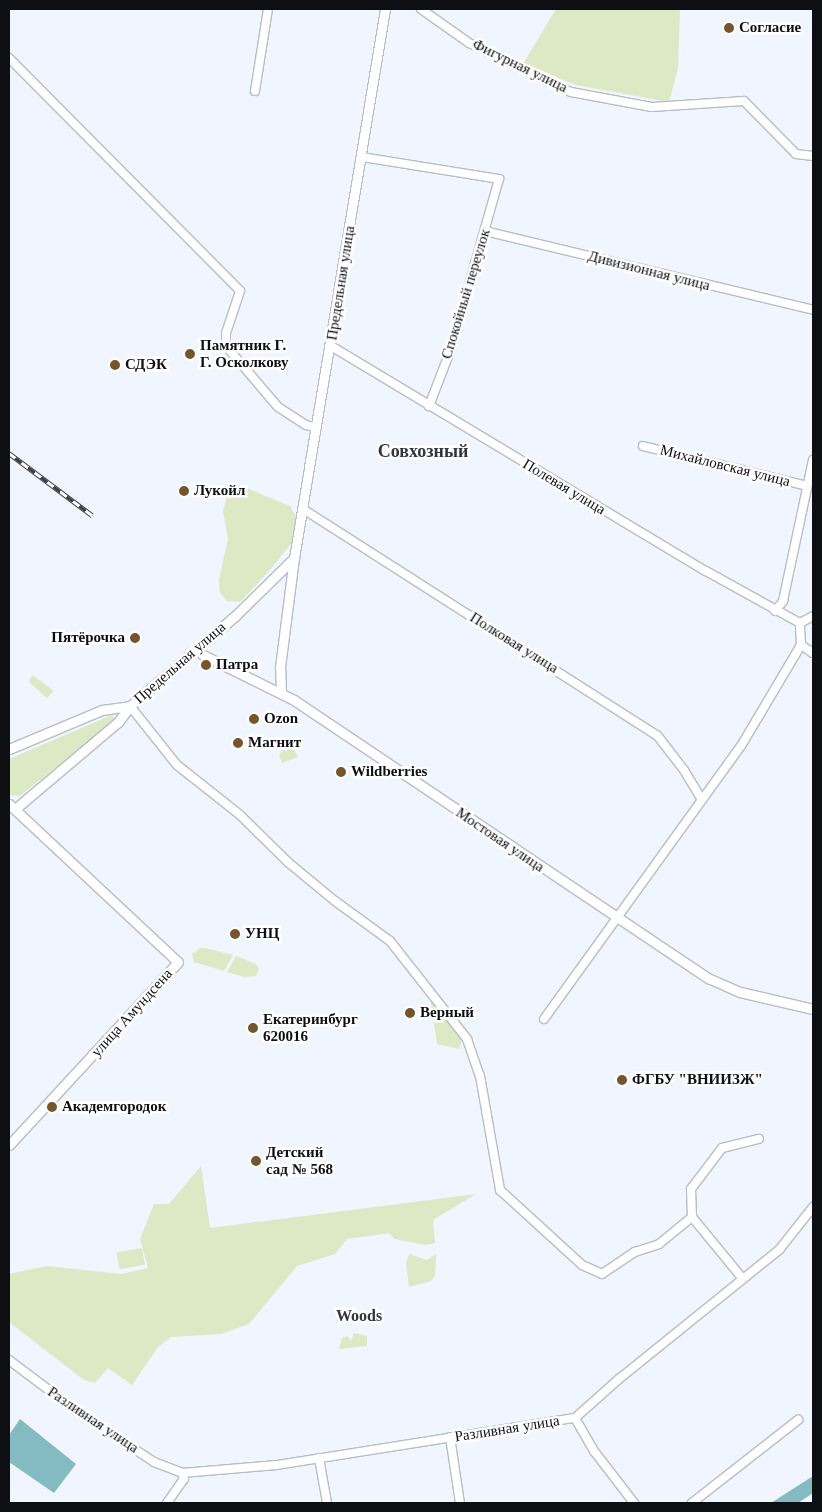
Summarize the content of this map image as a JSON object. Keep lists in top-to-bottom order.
{
  "streets": {
    "street": [
      "Фигурная улица",
      "Дивизионная улица",
      "Предельная улица",
      "Спокойный переулок",
      "Михайловская улица",
      "Полевая улица",
      "Полковая улица",
      "Мостовая улица",
      "улица Амундсена",
      "Разливная улица"
    ]
  },
  "crossings": [
    ["Дивизионная улица", "Спокойный переулок"],
    ["Предельная улица", "Спокойный переулок"],
    ["Предельная улица", "Полевая улица"],
    ["Предельная улица", "Полковая улица"],
    ["Предельная улица", "Мостовая улица"],
    ["Предельная улица", "улица Амундсена"],
    ["Спокойный переулок", "Полевая улица"]
  ],
  "districts": ["Совхозный", "Woods"],
  "places": [
    "Согласие",
    "Памятник Г. Г. Осколкову",
    "СДЭК",
    "Лукойл",
    "Пятёрочка",
    "Патра",
    "Ozon",
    "Магнит",
    "Wildberries",
    "УНЦ",
    "Верный",
    "Екатеринбург 620016",
    "ФГБУ \"ВНИИЗЖ\"",
    "Академгородок",
    "Детский сад № 568"
  ]
}
